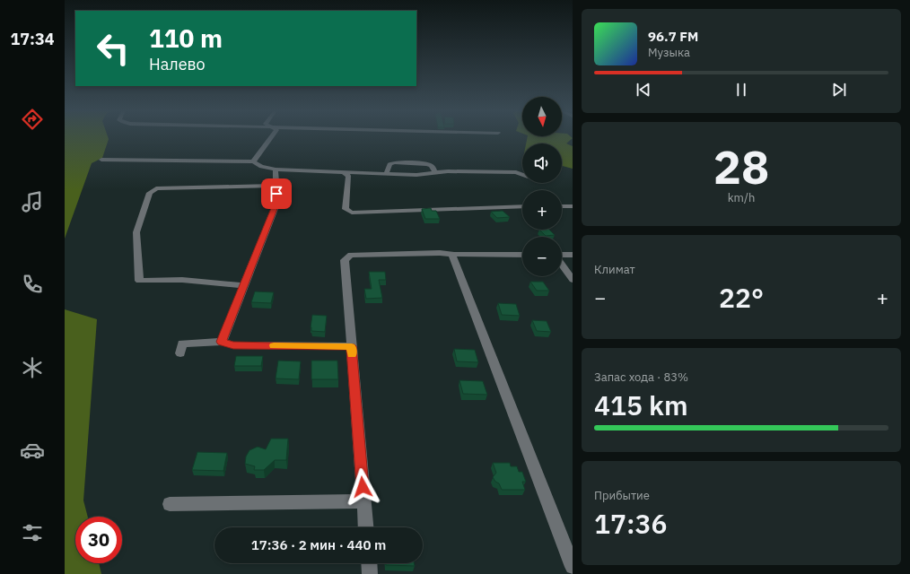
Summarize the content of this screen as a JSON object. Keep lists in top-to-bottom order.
{
  "north": "bottom",
  "page": {
    "tabs": "17:34",
    "turn": ["110 m", "Налево"],
    "song": ["96.7 FM", "Музыка"],
    "map_buttons": ["+", "−"],
    "tile": [
      ["28", "km/h"],
      "Климат",
      ["Запас хода · 83%", "415 km"],
      ["Прибытие", "17:36"]
    ],
    "heat": ["−", "22°", "+"],
    "limit": "30",
    "trip": "17:36 · 2 мин · 440 m"
  }
}
